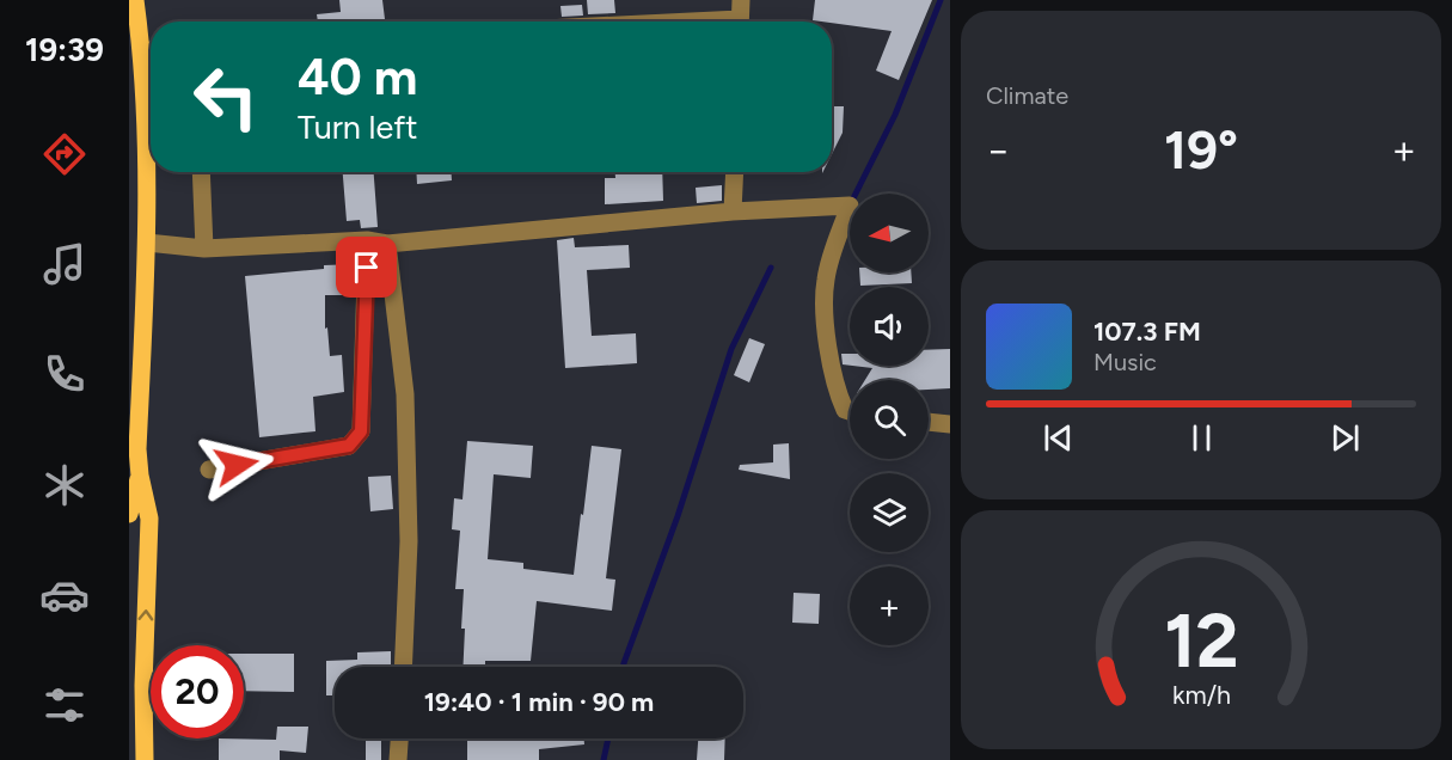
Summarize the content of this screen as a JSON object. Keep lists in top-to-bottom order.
{
  "north": "left",
  "page": {
    "tabs": "19:39",
    "tile": "Climate",
    "turn": ["40 m", "Turn left"],
    "heat": ["−", "19°", "+"],
    "map_buttons": "+",
    "song": ["107.3 FM", "Music"],
    "limit": "20",
    "trip": "19:40 · 1 min · 90 m",
    "gauge": ["12", "km/h"]
  }
}
